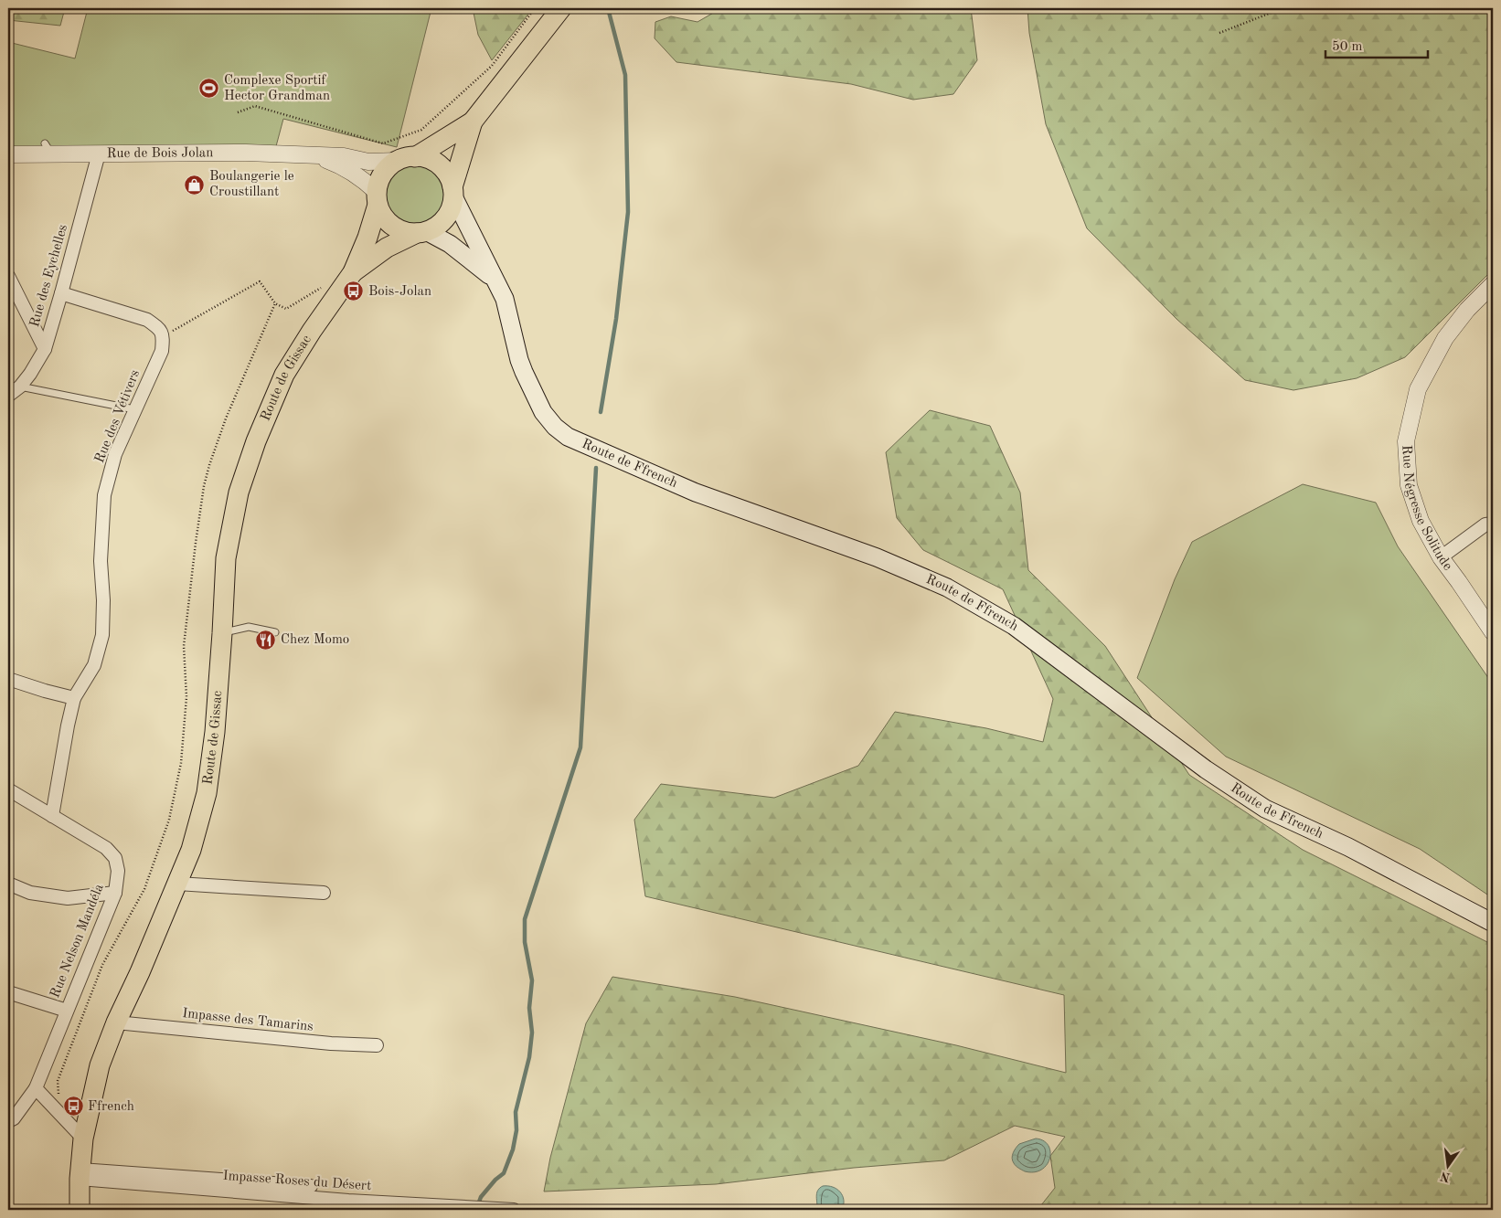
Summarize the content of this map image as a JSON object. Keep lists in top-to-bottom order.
{
  "streets": {
    "main road": ["Route de Gissac", "Route de Ffrench"],
    "street": [
      "Rue de Bois Jolan",
      "Rue des Eychelles",
      "Rue des Vétivers",
      "Rue Négresse Solitude",
      "Rue Nelson Mandéla",
      "Impasse des Tamarins",
      "Impasse Roses du Désert"
    ]
  },
  "crossings": [
    ["Rue de Bois Jolan", "Rue des Eychelles"],
    ["Rue de Bois Jolan", "Route de Gissac"],
    ["Rue de Bois Jolan", "Route de Ffrench"],
    ["Route de Gissac", "Route de Ffrench"],
    ["Route de Gissac", "Impasse des Tamarins"],
    ["Route de Gissac", "Impasse Roses du Désert"],
    ["Rue des Vétivers", "Rue Nelson Mandéla"]
  ],
  "places": {
    "sports": ["Complexe Sportif Hector Grandman"],
    "shop": ["Boulangerie le Croustillant"],
    "bus stop": ["Bois-Jolan", "Ffrench"],
    "restaurant": ["Chez Momo"]
  },
  "scale_bar": "50 m",
  "north": "bottom"
}
